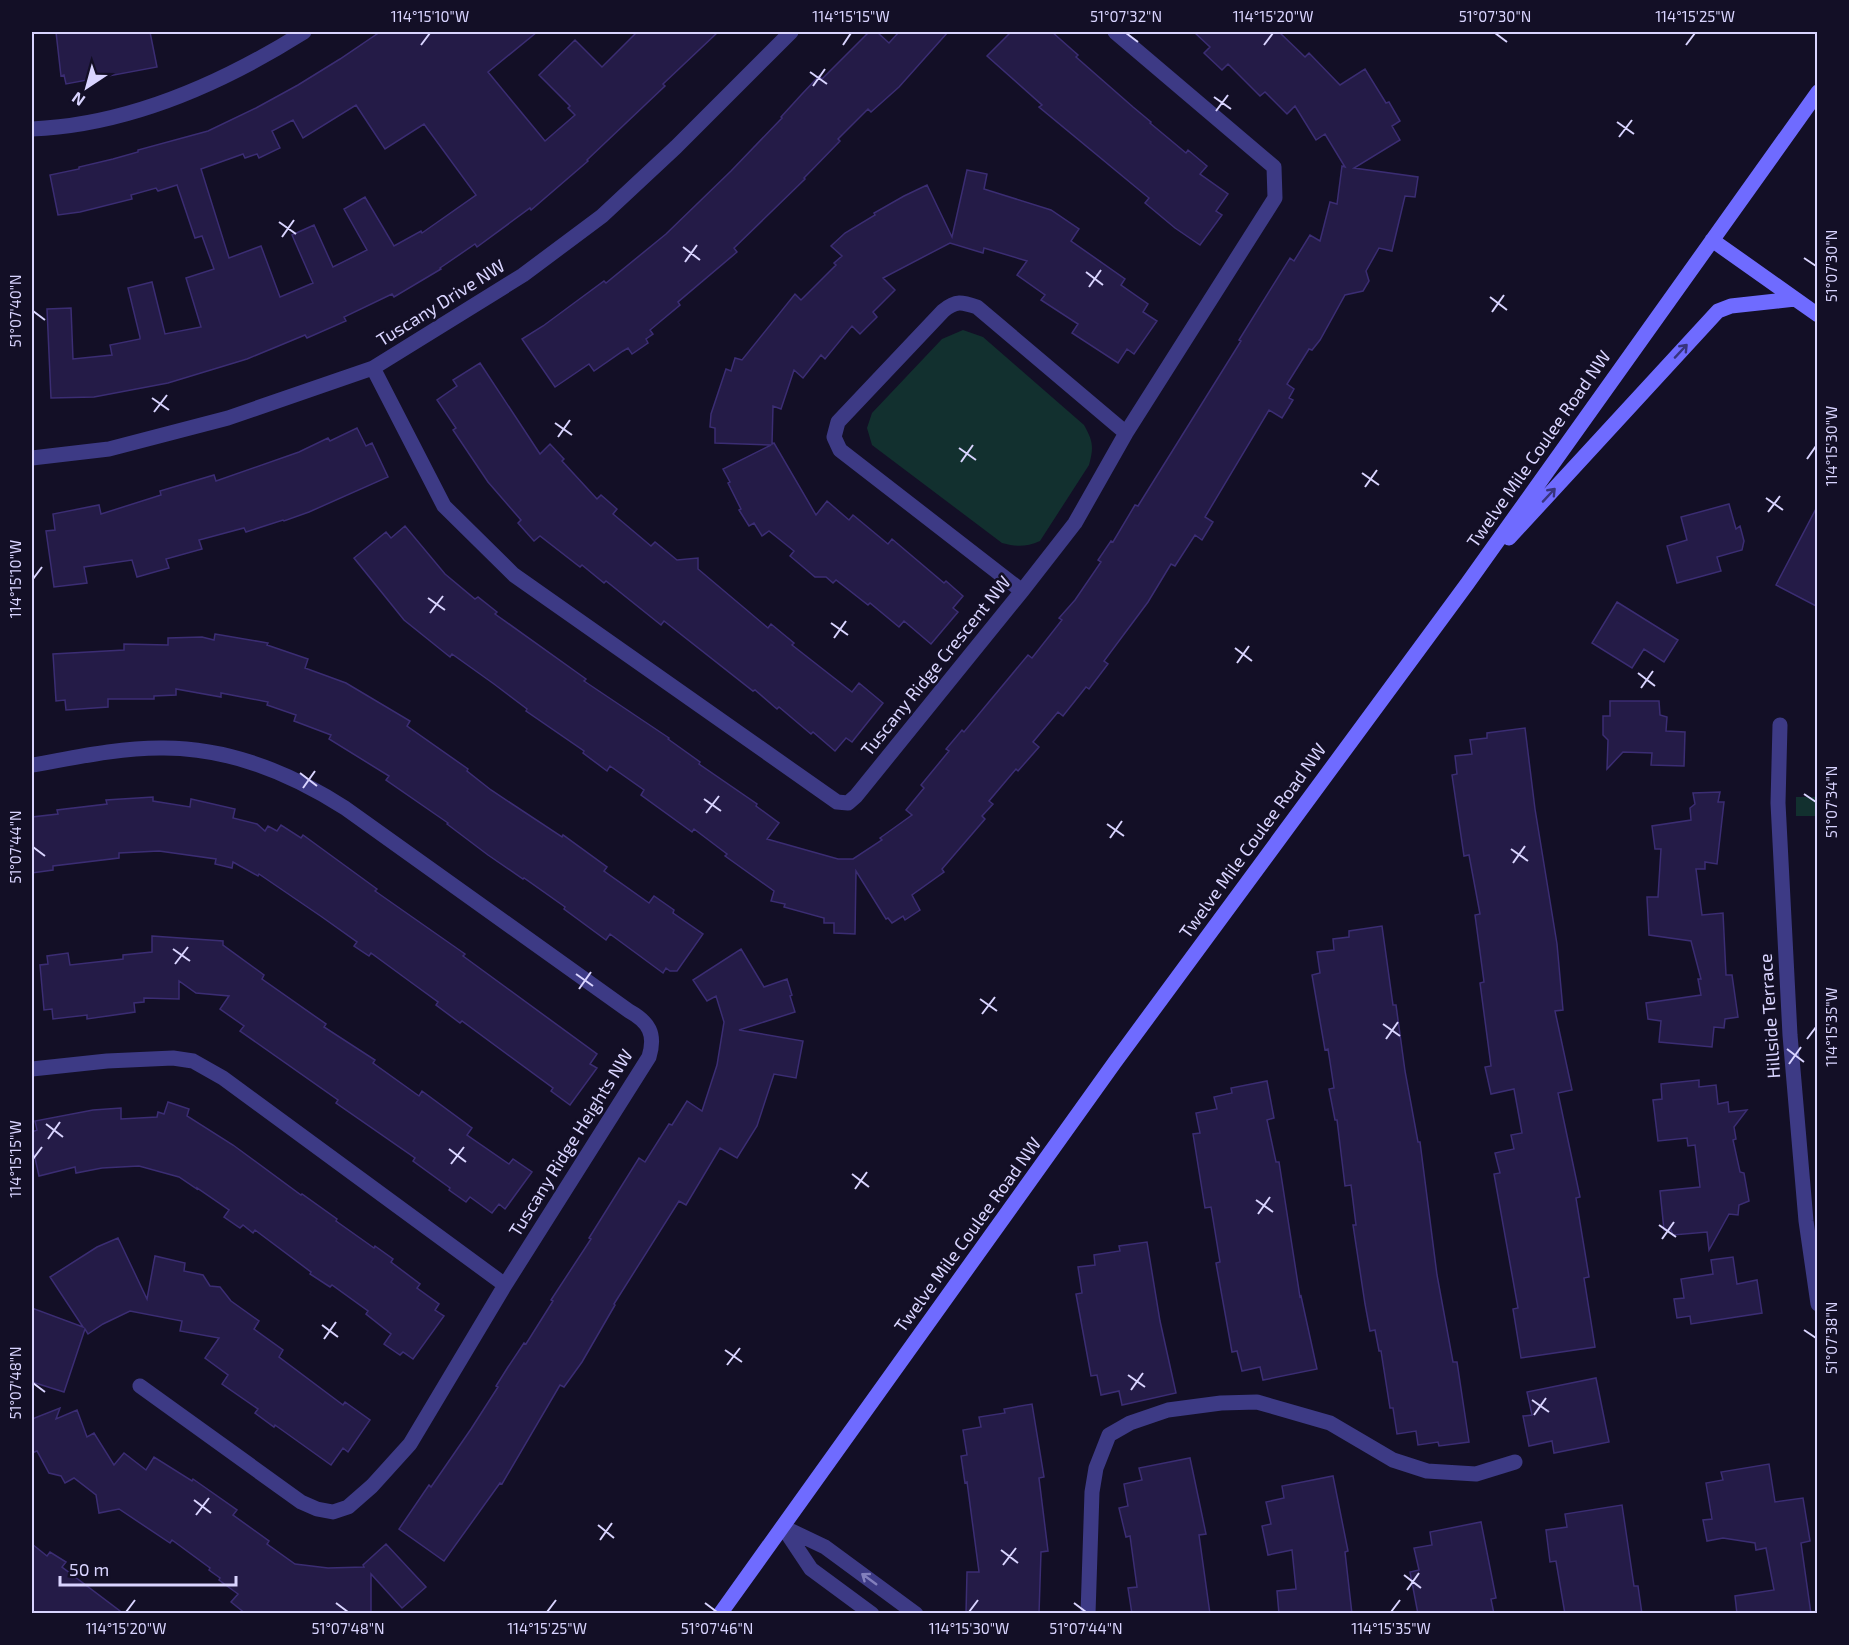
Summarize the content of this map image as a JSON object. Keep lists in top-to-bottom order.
{
  "streets": {
    "street": [
      "Tuscany Drive NW",
      "Twelve Mile Coulee Road NW",
      "Tuscany Ridge Crescent NW",
      "Hillside Terrace",
      "Tuscany Ridge Heights NW"
    ]
  },
  "crossings": [
    ["Tuscany Drive NW", "Tuscany Ridge Crescent NW"]
  ],
  "scale_bar": "50 m",
  "north": "bottom left",
  "coordinates": [
    "114°15'10\"W",
    "114°15'15\"W",
    "51°07'32\"N",
    "114°15'20\"W",
    "51°07'30\"N",
    "114°15'25\"W",
    "51°07'40\"N",
    "114°15'30\"W",
    "51°07'34\"N",
    "51°07'44\"N",
    "114°15'35\"W",
    "51°07'38\"N",
    "51°07'48\"N",
    "51°07'46\"N"
  ]
}
